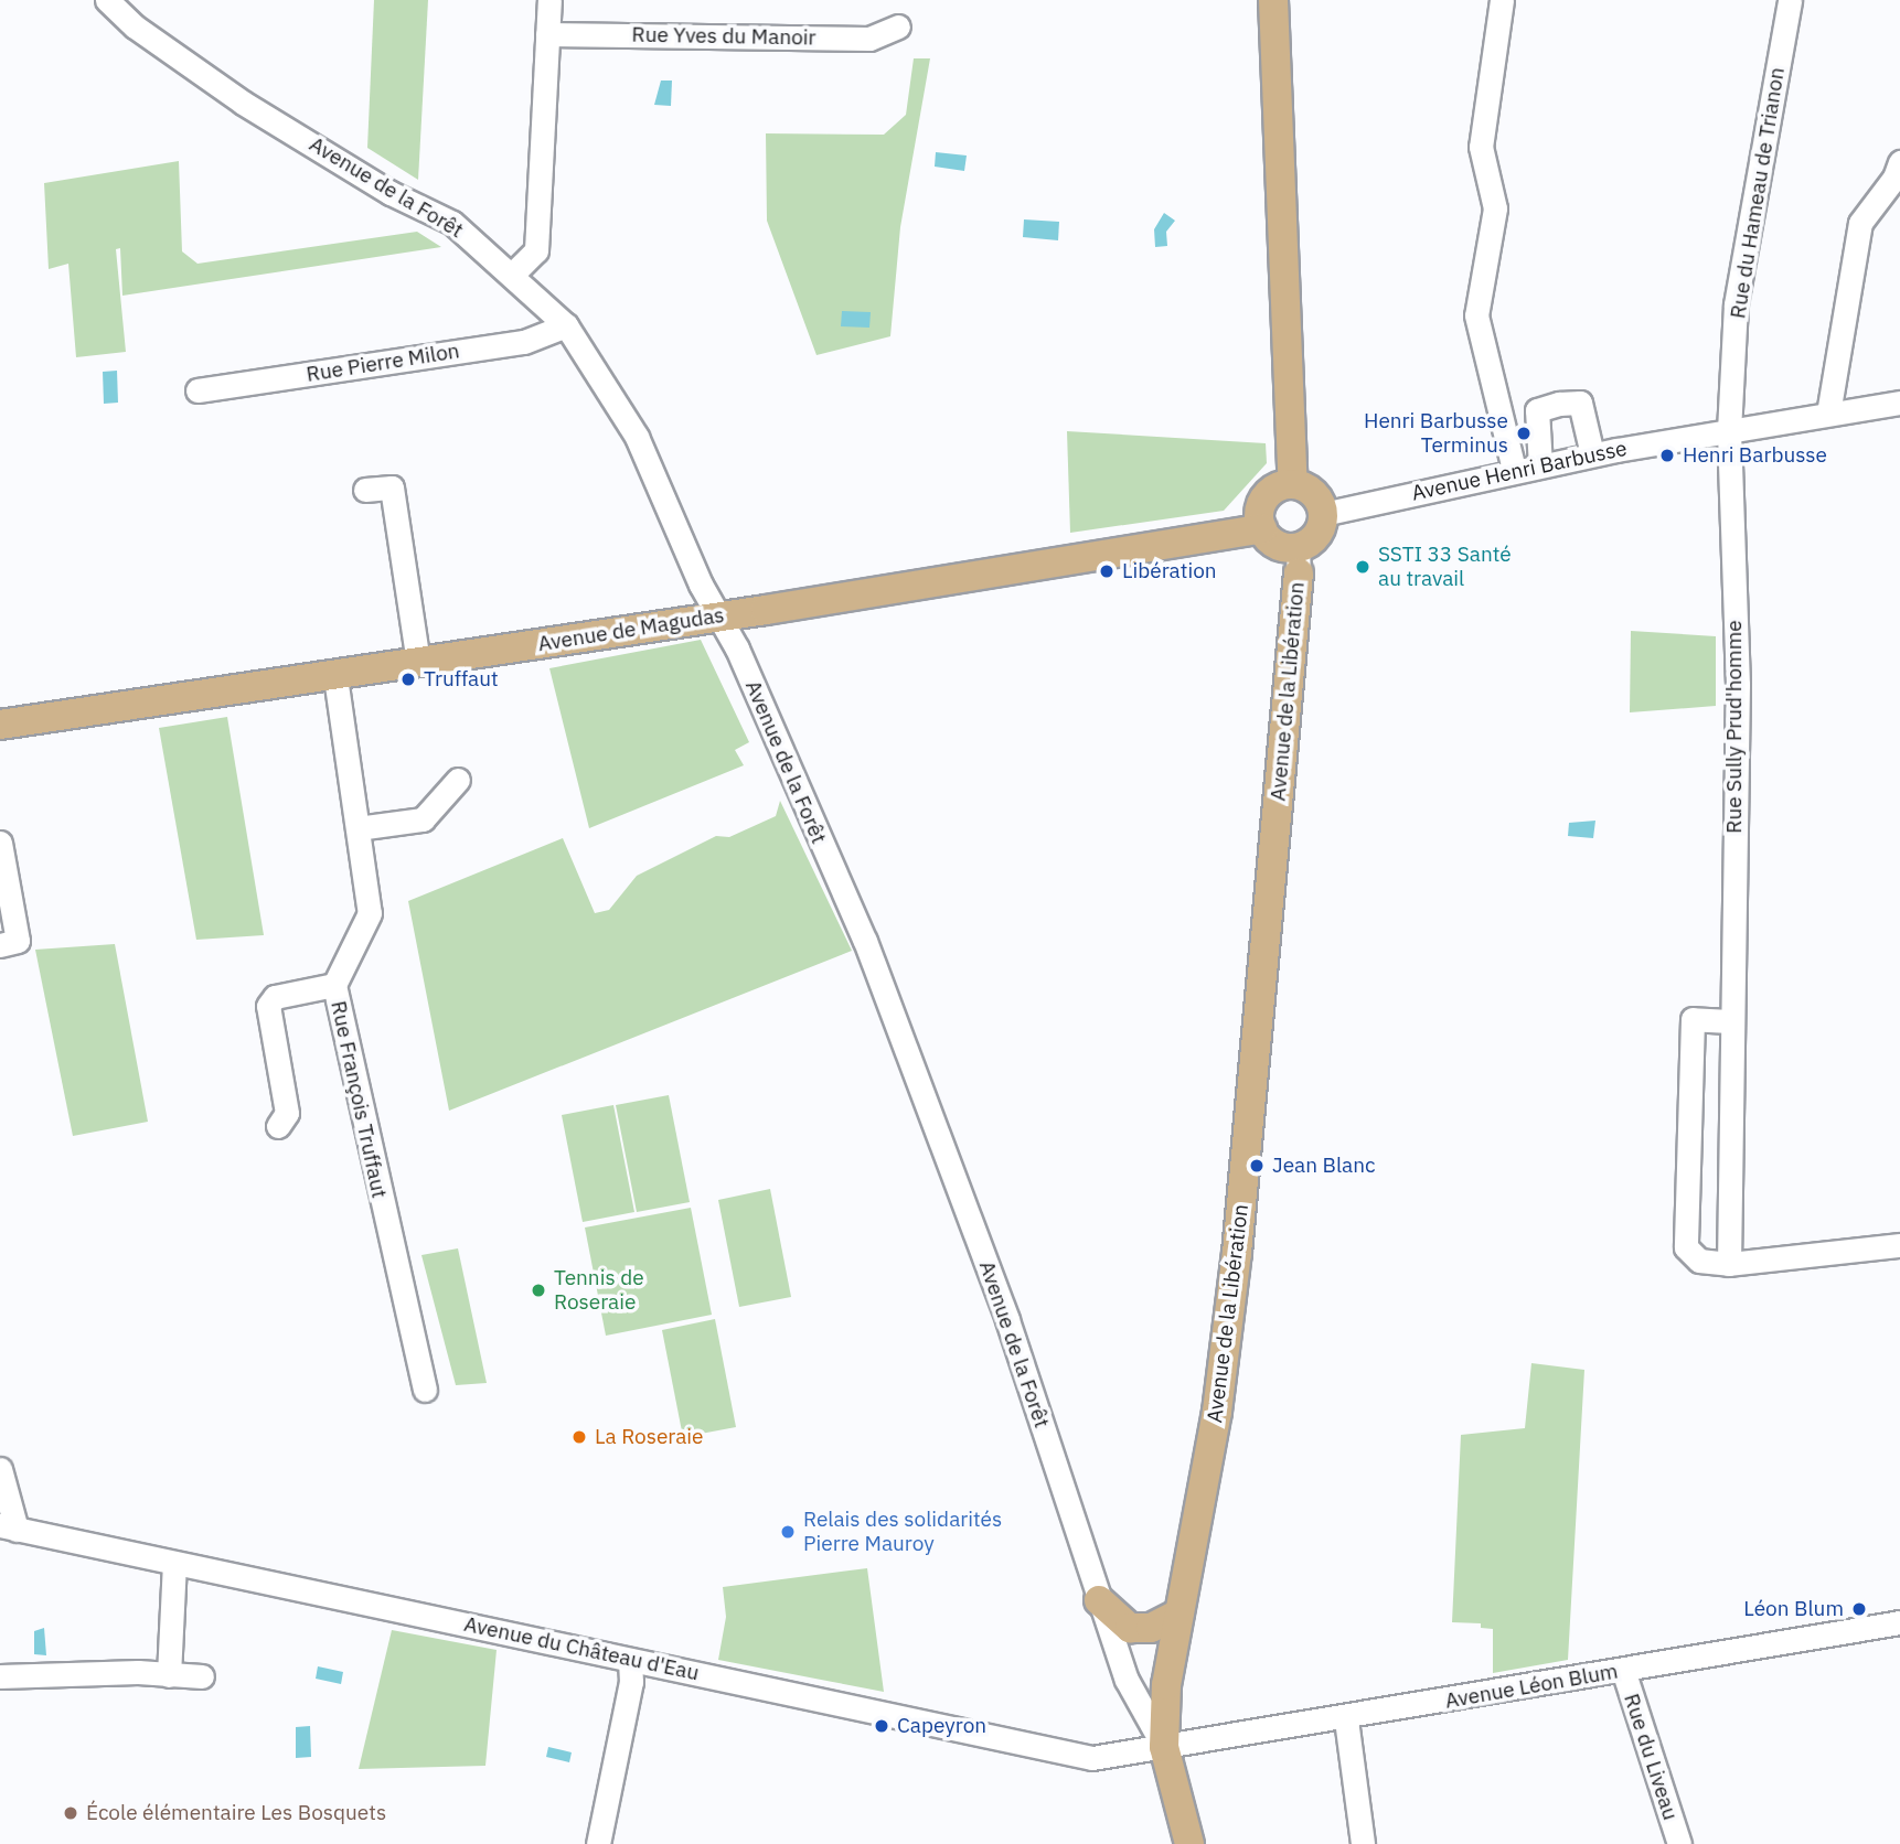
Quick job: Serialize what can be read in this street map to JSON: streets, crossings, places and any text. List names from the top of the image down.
{
  "streets": {
    "main road": ["Avenue de Magudas", "Avenue de la Libération"],
    "street": [
      "Rue Yves du Manoir",
      "Avenue de la Forêt",
      "Rue du Hameau de Trianon",
      "Rue Pierre Milon",
      "Avenue Henri Barbusse",
      "Rue Sully Prud'homme",
      "Rue François Truffaut",
      "Avenue du Château d'Eau",
      "Avenue Léon Blum",
      "Rue du Liveau"
    ]
  },
  "crossings": [
    ["Avenue de la Forêt", "Rue Pierre Milon"],
    ["Avenue de la Forêt", "Avenue de Magudas"],
    ["Avenue de la Forêt", "Avenue de la Libération"],
    ["Avenue de la Forêt", "Avenue du Château d'Eau"],
    ["Avenue de la Forêt", "Avenue Léon Blum"],
    ["Rue du Hameau de Trianon", "Avenue Henri Barbusse"],
    ["Rue du Hameau de Trianon", "Rue Sully Prud'homme"],
    ["Avenue Henri Barbusse", "Avenue de Magudas"],
    ["Avenue Henri Barbusse", "Avenue de la Libération"],
    ["Avenue Henri Barbusse", "Rue Sully Prud'homme"],
    ["Avenue de Magudas", "Avenue de la Libération"],
    ["Avenue de Magudas", "Rue François Truffaut"],
    ["Avenue de la Libération", "Avenue du Château d'Eau"],
    ["Avenue de la Libération", "Avenue Léon Blum"],
    ["Avenue du Château d'Eau", "Avenue Léon Blum"],
    ["Avenue Léon Blum", "Rue du Liveau"]
  ],
  "places": [
    "Henri Barbusse Terminus",
    "Henri Barbusse",
    "SSTI 33 Santé au travail",
    "Libération",
    "Truffaut",
    "Jean Blanc",
    "Tennis de Roseraie",
    "La Roseraie",
    "Relais des solidarités Pierre Mauroy",
    "Léon Blum",
    "Capeyron",
    "École élémentaire Les Bosquets"
  ]
}
